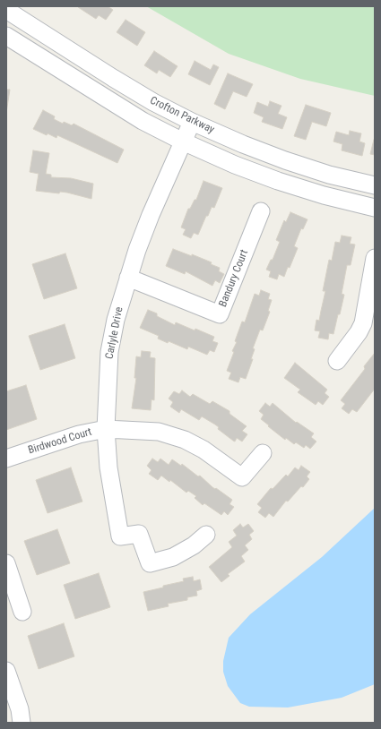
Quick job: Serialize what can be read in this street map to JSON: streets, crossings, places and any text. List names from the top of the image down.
{
  "streets": {
    "street": [
      "Crofton Parkway",
      "Bandury Court",
      "Carlyle Drive",
      "Birdwood Court"
    ]
  },
  "crossings": [
    ["Crofton Parkway", "Carlyle Drive"],
    ["Bandury Court", "Carlyle Drive"],
    ["Carlyle Drive", "Birdwood Court"]
  ]
}
